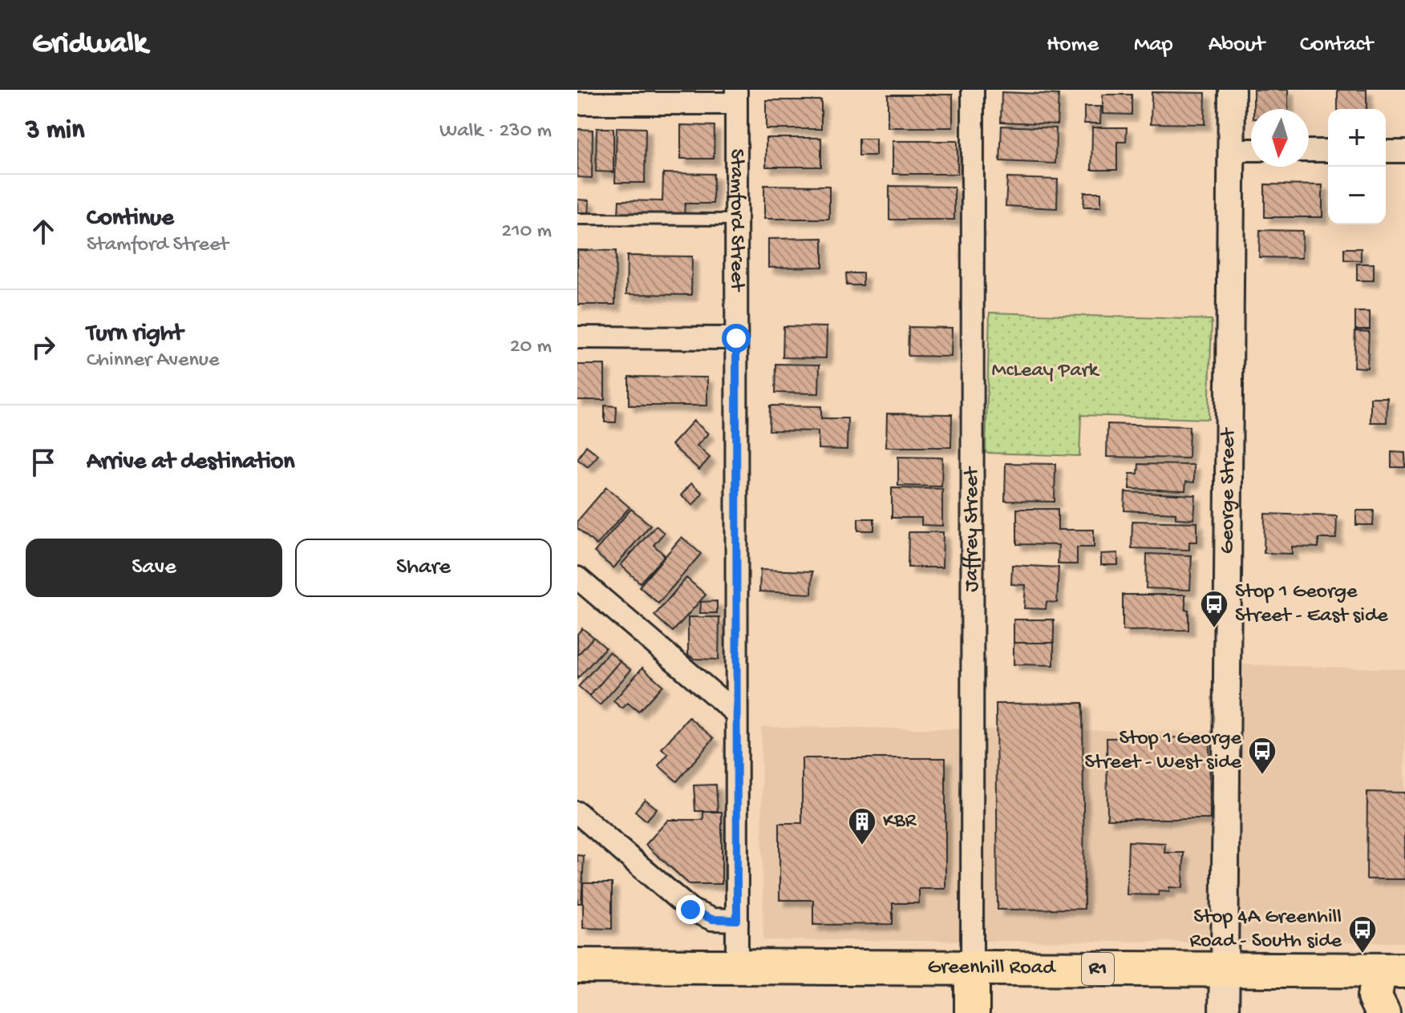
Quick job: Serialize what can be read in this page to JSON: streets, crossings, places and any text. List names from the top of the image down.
{
  "streets": {
    "highway": ["Greenhill Road", "R1"],
    "street": ["Stamford Street", "George Street", "Jaffrey Street"]
  },
  "crossings": [
    ["Stamford Street", "Greenhill Road"],
    ["George Street", "Greenhill Road"],
    ["Jaffrey Street", "Greenhill Road"]
  ],
  "parks": ["McLeay Park"],
  "places": {
    "bus stop": ["Stop 1 George Street - East side", "Stop 1 George Street - West side", "Stop 4A Greenhill Road - South side"],
    "building": ["KBR"]
  },
  "north": "bottom",
  "page": {
    "header": "Gridwalk",
    "nav": [
      "Home",
      "Map",
      "About",
      "Contact"
    ],
    "heading": ["3 min", "Walk · 230 m"],
    "map_buttons": ["+", "−"],
    "list": [
      ["Continue", "Stamford Street", "210 m"],
      ["Turn right", "Chinner Avenue", "20 m"],
      "Arrive at destination"
    ],
    "buttons": ["Save", "Share"]
  }
}
